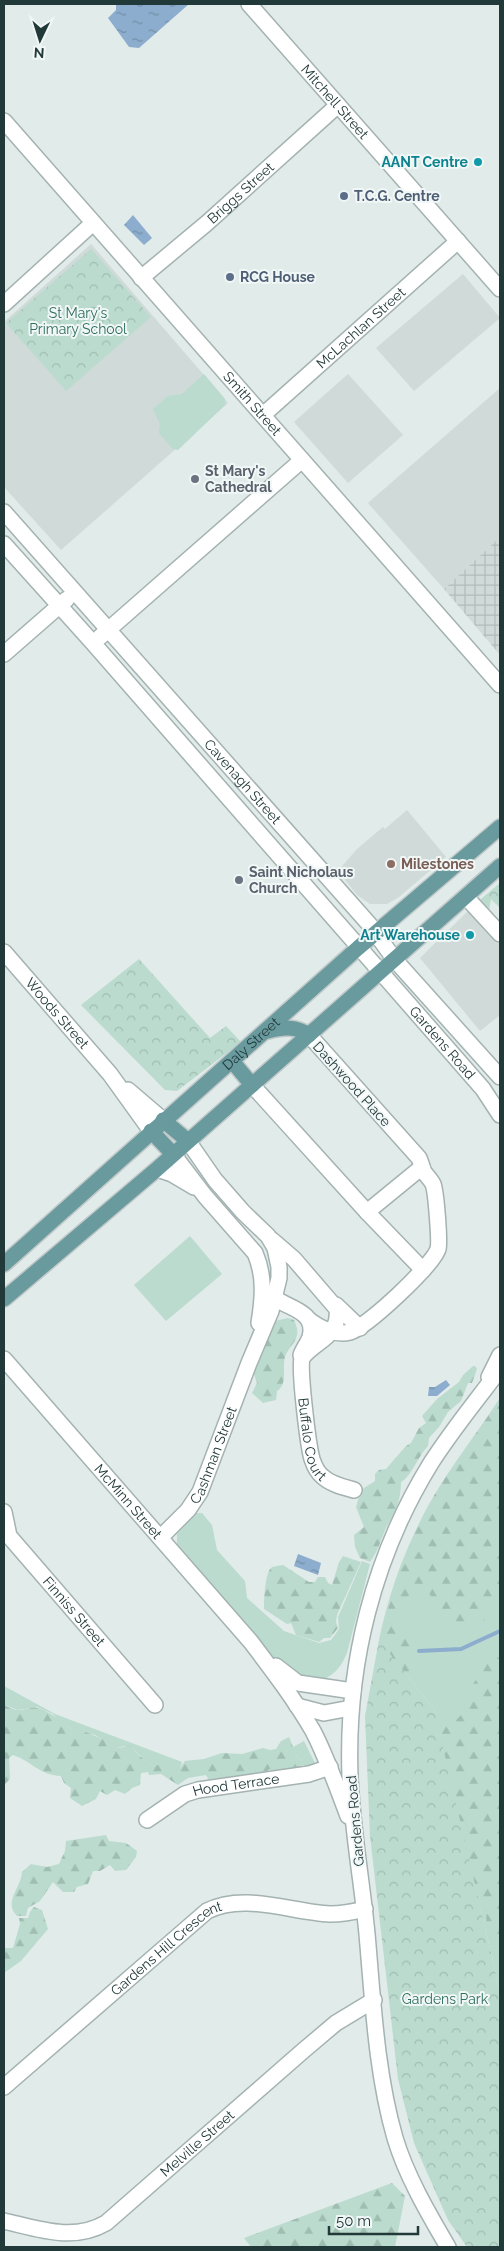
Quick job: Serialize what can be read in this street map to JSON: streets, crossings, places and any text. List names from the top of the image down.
{
  "streets": {
    "main road": ["Daly Street", "Dashwood Place"],
    "street": [
      "Mitchell Street",
      "Briggs Street",
      "McLachlan Street",
      "Smith Street",
      "Cavenagh Street",
      "Woods Street",
      "Gardens Road",
      "Buffalo Court",
      "Cashman Street",
      "McMinn Street",
      "Finniss Street",
      "Hood Terrace",
      "Gardens Hill Crescent",
      "Melville Street"
    ]
  },
  "crossings": [
    ["Mitchell Street", "Briggs Street"],
    ["Mitchell Street", "McLachlan Street"],
    ["Briggs Street", "Smith Street"],
    ["McLachlan Street", "Smith Street"],
    ["Cavenagh Street", "Gardens Road"],
    ["Cavenagh Street", "Daly Street"],
    ["Woods Street", "Daly Street"],
    ["Gardens Road", "Daly Street"],
    ["Gardens Road", "Gardens Hill Crescent"],
    ["Gardens Road", "Melville Street"],
    ["Daly Street", "Dashwood Place"],
    ["Cashman Street", "McMinn Street"]
  ],
  "parks": ["St Mary's Primary School", "Gardens Park"],
  "places": [
    "AANT Centre",
    "T.C.G. Centre",
    "RCG House",
    "St Mary's Cathedral",
    "Milestones",
    "Saint Nicholaus Church",
    "Art Warehouse"
  ],
  "scale_bar": "50 m",
  "north": "bottom"
}
